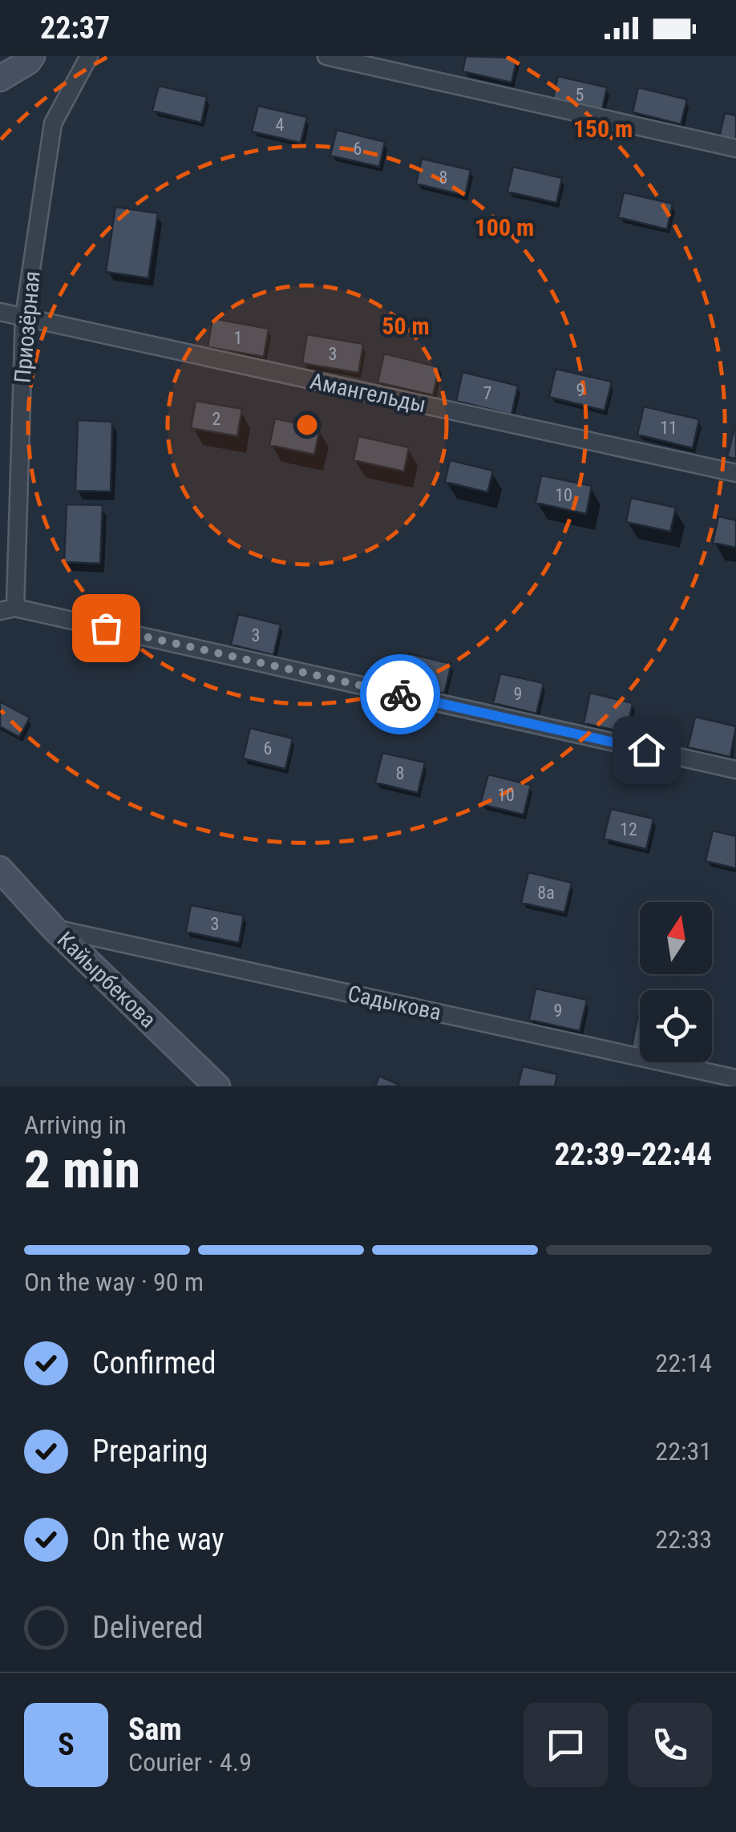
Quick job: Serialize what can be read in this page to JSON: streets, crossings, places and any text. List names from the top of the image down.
{
  "streets": {
    "main road": ["Кайырбекова"],
    "street": ["Приозёрная", "Амангельды", "Садыкова"]
  },
  "crossings": [
    ["Приозёрная", "Амангельды"],
    ["Кайырбекова", "Садыкова"]
  ],
  "house_numbers": [
    "5",
    "4",
    "6",
    "8",
    "1",
    "3",
    "9",
    "7",
    "2",
    "11",
    "10",
    "3",
    "9",
    "6",
    "8",
    "10",
    "12",
    "8а",
    "3",
    "9"
  ],
  "north": "top",
  "page": {
    "status": "22:37",
    "heading": ["2 min", "Arriving in", "22:39–22:44"],
    "panel": ["Sam", "Courier · 4.9"],
    "bar": "On the way · 90 m",
    "list": [
      ["Confirmed", "22:14"],
      ["Preparing", "22:31"],
      ["On the way", "22:33"],
      "Delivered"
    ],
    "round": "S"
  },
  "rings": ["150 m", "100 m", "50 m"]
}
